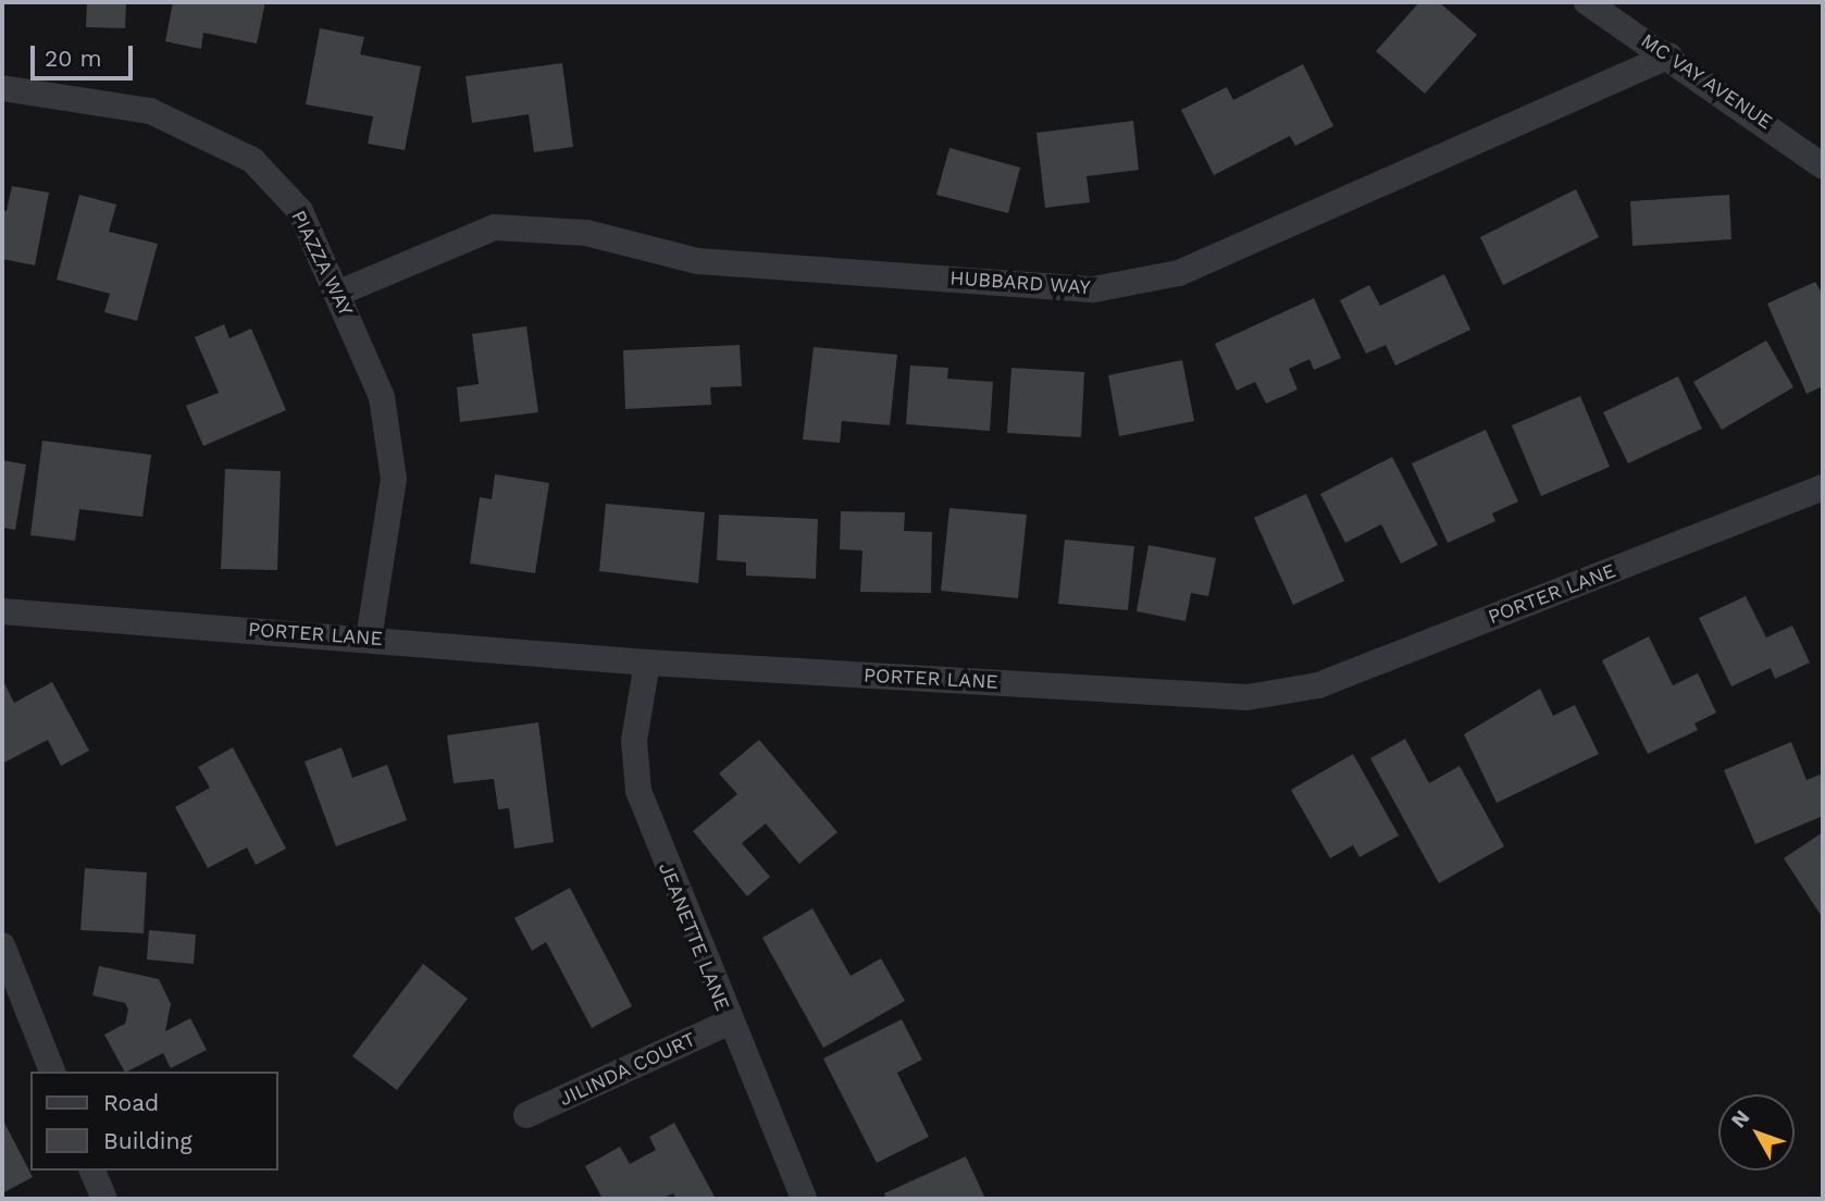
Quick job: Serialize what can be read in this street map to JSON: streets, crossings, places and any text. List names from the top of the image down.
{
  "streets": {
    "street": [
      "MC VAY AVENUE",
      "PIAZZA WAY",
      "HUBBARD WAY",
      "PORTER LANE",
      "JEANETTE LANE",
      "JILINDA COURT"
    ]
  },
  "crossings": [
    ["MC VAY AVENUE", "HUBBARD WAY"],
    ["PIAZZA WAY", "HUBBARD WAY"],
    ["PIAZZA WAY", "PORTER LANE"],
    ["PORTER LANE", "JEANETTE LANE"],
    ["JEANETTE LANE", "JILINDA COURT"]
  ],
  "legend": ["Road", "Building"],
  "scale_bar": "20 m",
  "north": "top left"
}
